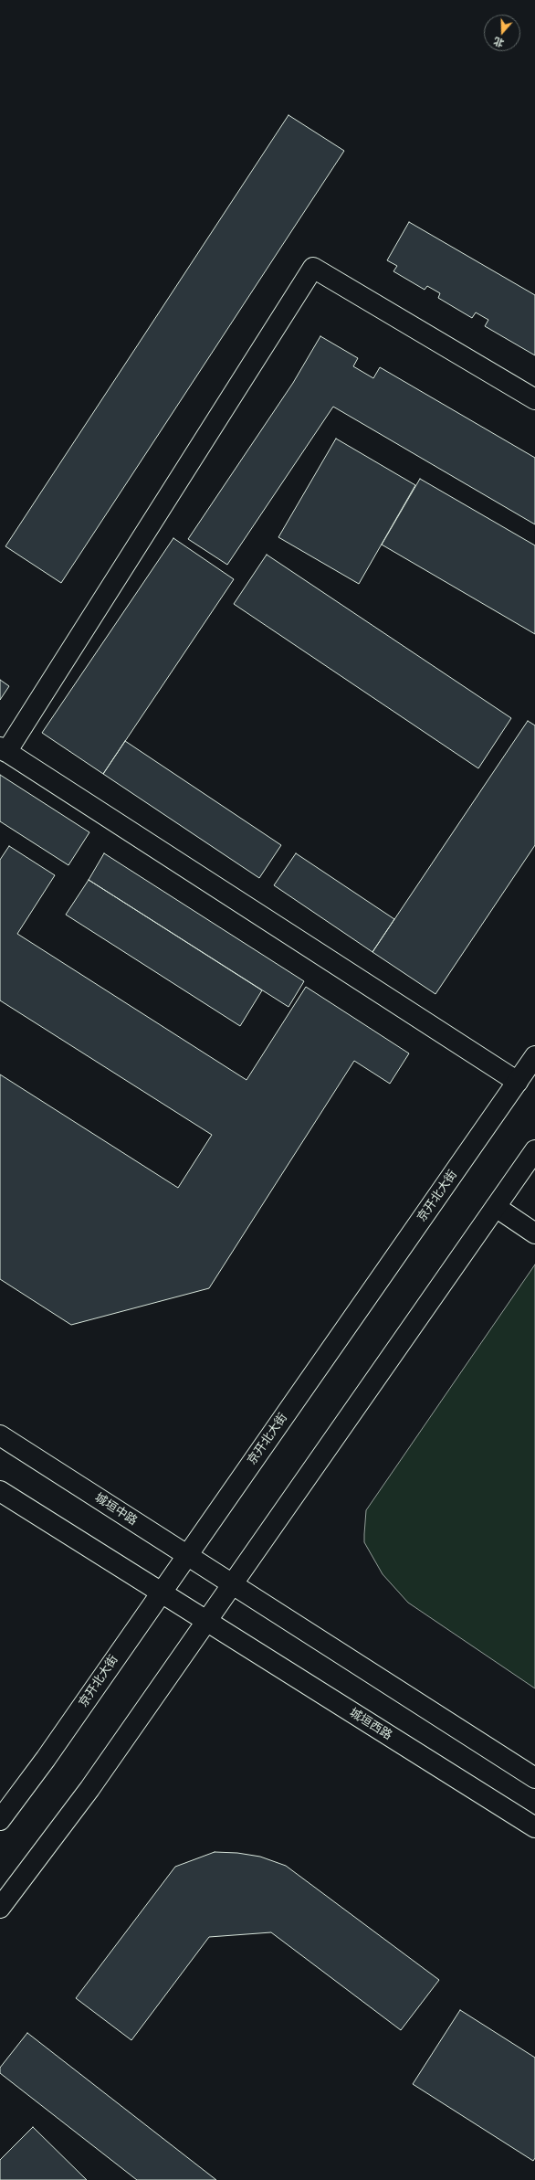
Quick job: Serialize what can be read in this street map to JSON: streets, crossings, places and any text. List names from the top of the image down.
{
  "streets": {
    "main road": ["京开北大街", "城垣中路", "城垣西路"]
  },
  "crossings": [
    ["京开北大街", "城垣中路"]
  ],
  "north": "bottom"
}
